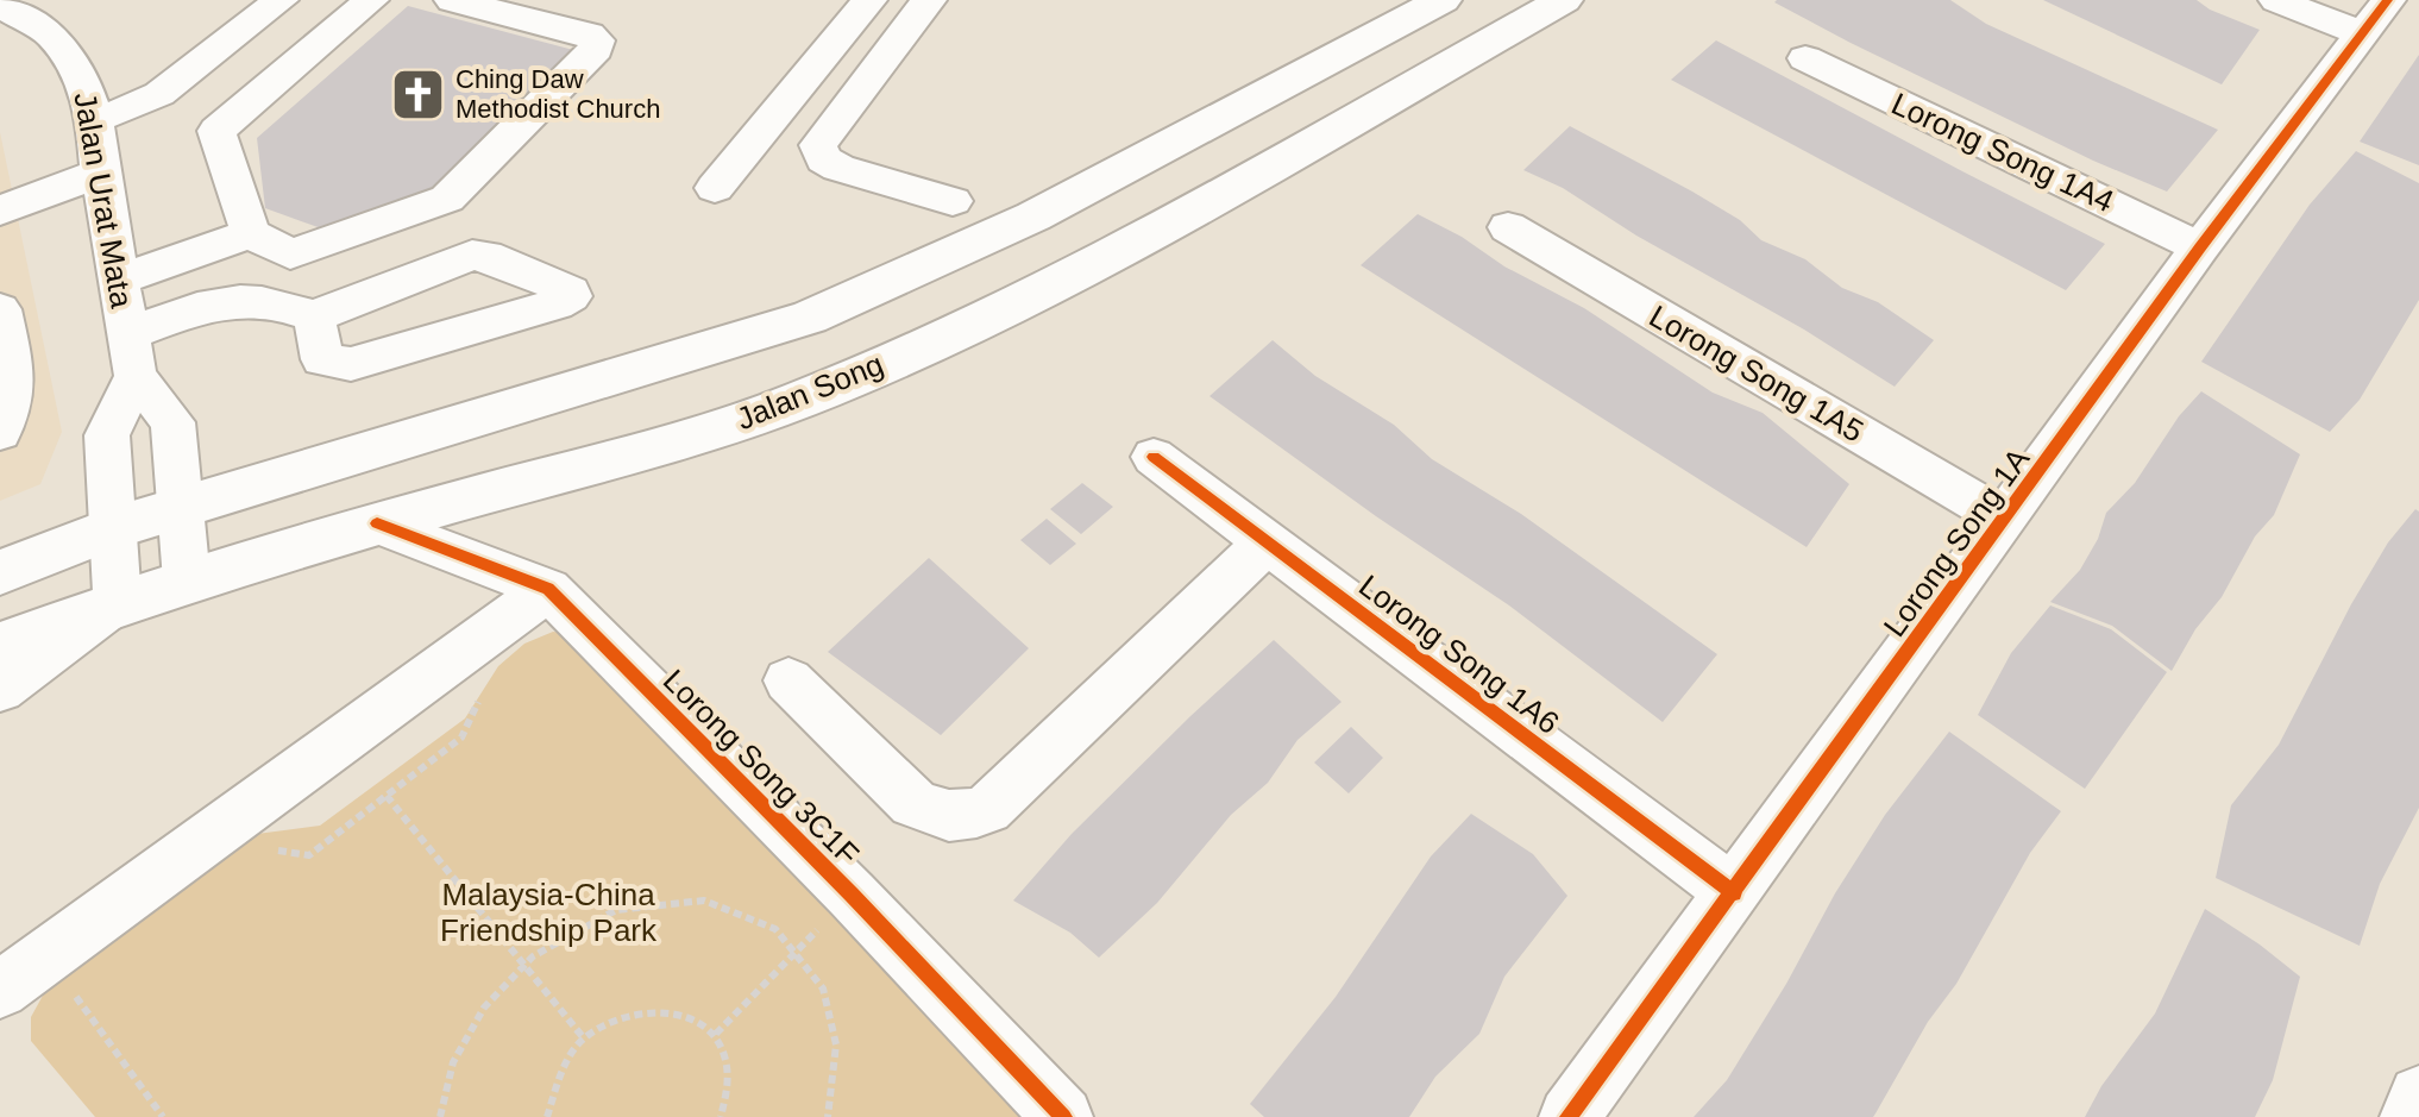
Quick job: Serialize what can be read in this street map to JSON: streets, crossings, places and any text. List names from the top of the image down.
{
  "streets": {
    "main road": ["Jalan Song"],
    "street": [
      "Lorong Song 1A4",
      "Jalan Urat Mata",
      "Lorong Song 1A5",
      "Lorong Song 1A",
      "Lorong Song 1A6",
      "Lorong Song 3C1F"
    ]
  },
  "crossings": [
    ["Lorong Song 1A4", "Lorong Song 1A"],
    ["Lorong Song 1A5", "Lorong Song 1A"],
    ["Jalan Song", "Lorong Song 3C1F"],
    ["Lorong Song 1A", "Lorong Song 1A6"]
  ],
  "parks": ["Malaysia-China Friendship Park"],
  "places": {
    "church": ["Ching Daw Methodist Church"]
  }
}
